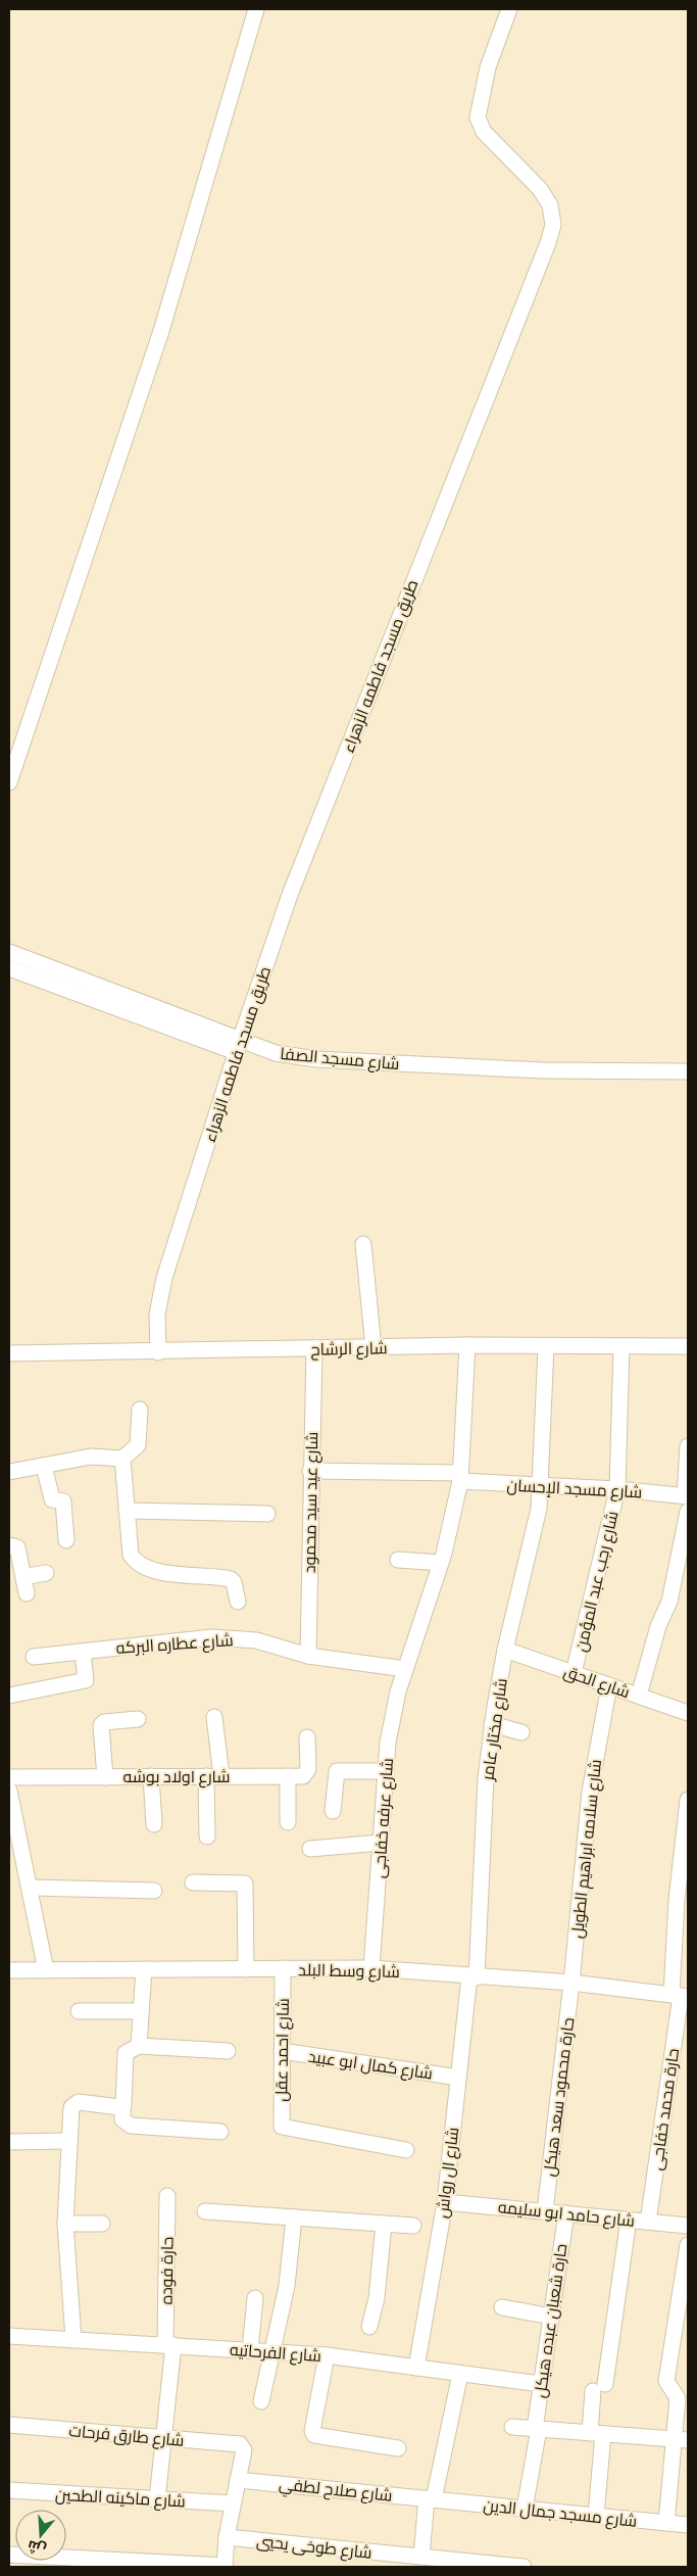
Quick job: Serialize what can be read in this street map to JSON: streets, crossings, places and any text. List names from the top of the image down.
{
  "streets": {
    "street": [
      "طريق مسجد فاطمه الزهراء",
      "شارع مسجد الصفا",
      "شارع الرشاح",
      "شارع مسجد الإحسان",
      "شارع عيد سيد محمود",
      "شارع رجب عبد المؤمن",
      "شارع عطاره البركه",
      "شارع الحق",
      "شارع مختار عامر",
      "شارع اولاد بوشه",
      "شارع عرفه خفاجى",
      "شارع سلامه ابراهيم الطويل",
      "شارع وسط البلد",
      "شارع احمد عقل",
      "شارع كمال ابو عبيد",
      "حارة محمود سعد هيكل",
      "حارة محمد خفاجى",
      "شارع ال رواش",
      "شارع حامد ابو سليمه",
      "حارة فوده",
      "حارة شعبان عبده هيكل",
      "شارع الفرحاتيه",
      "شارع طارق فرحات",
      "شارع صلاح لطفي",
      "شارع ماكينه الطحين",
      "شارع مسجد جمال الدين",
      "شارع طوخى يحيي"
    ]
  },
  "crossings": [
    ["طريق مسجد فاطمه الزهراء", "شارع مسجد الصفا"],
    ["طريق مسجد فاطمه الزهراء", "شارع الرشاح"],
    ["شارع الرشاح", "شارع عيد سيد محمود"],
    ["شارع الرشاح", "شارع رجب عبد المؤمن"],
    ["شارع الرشاح", "شارع مختار عامر"],
    ["شارع الرشاح", "شارع عرفه خفاجى"],
    ["شارع مسجد الإحسان", "شارع عيد سيد محمود"],
    ["شارع مسجد الإحسان", "شارع رجب عبد المؤمن"],
    ["شارع مسجد الإحسان", "شارع مختار عامر"],
    ["شارع مسجد الإحسان", "شارع عرفه خفاجى"],
    ["شارع عيد سيد محمود", "شارع عطاره البركه"],
    ["شارع رجب عبد المؤمن", "شارع الحق"],
    ["شارع عطاره البركه", "شارع عرفه خفاجى"],
    ["شارع الحق", "شارع مختار عامر"],
    ["شارع الحق", "شارع سلامه ابراهيم الطويل"],
    ["شارع مختار عامر", "شارع وسط البلد"],
    ["شارع مختار عامر", "شارع ال رواش"],
    ["شارع عرفه خفاجى", "شارع وسط البلد"],
    ["شارع سلامه ابراهيم الطويل", "شارع وسط البلد"],
    ["شارع سلامه ابراهيم الطويل", "حارة محمود سعد هيكل"],
    ["شارع وسط البلد", "شارع احمد عقل"],
    ["شارع وسط البلد", "حارة محمود سعد هيكل"],
    ["شارع وسط البلد", "حارة محمد خفاجى"],
    ["شارع وسط البلد", "شارع ال رواش"],
    ["شارع احمد عقل", "شارع كمال ابو عبيد"],
    ["شارع كمال ابو عبيد", "شارع ال رواش"],
    ["حارة محمود سعد هيكل", "شارع حامد ابو سليمه"],
    ["حارة محمد خفاجى", "شارع حامد ابو سليمه"],
    ["شارع ال رواش", "شارع حامد ابو سليمه"],
    ["شارع ال رواش", "شارع الفرحاتيه"],
    ["شارع حامد ابو سليمه", "حارة شعبان عبده هيكل"],
    ["حارة فوده", "شارع الفرحاتيه"],
    ["حارة فوده", "شارع طارق فرحات"],
    ["حارة فوده", "شارع ماكينه الطحين"],
    ["حارة شعبان عبده هيكل", "شارع الفرحاتيه"],
    ["حارة شعبان عبده هيكل", "شارع مسجد جمال الدين"],
    ["شارع طارق فرحات", "شارع صلاح لطفي"],
    ["شارع صلاح لطفي", "شارع مسجد جمال الدين"]
  ],
  "north": "bottom"
}
